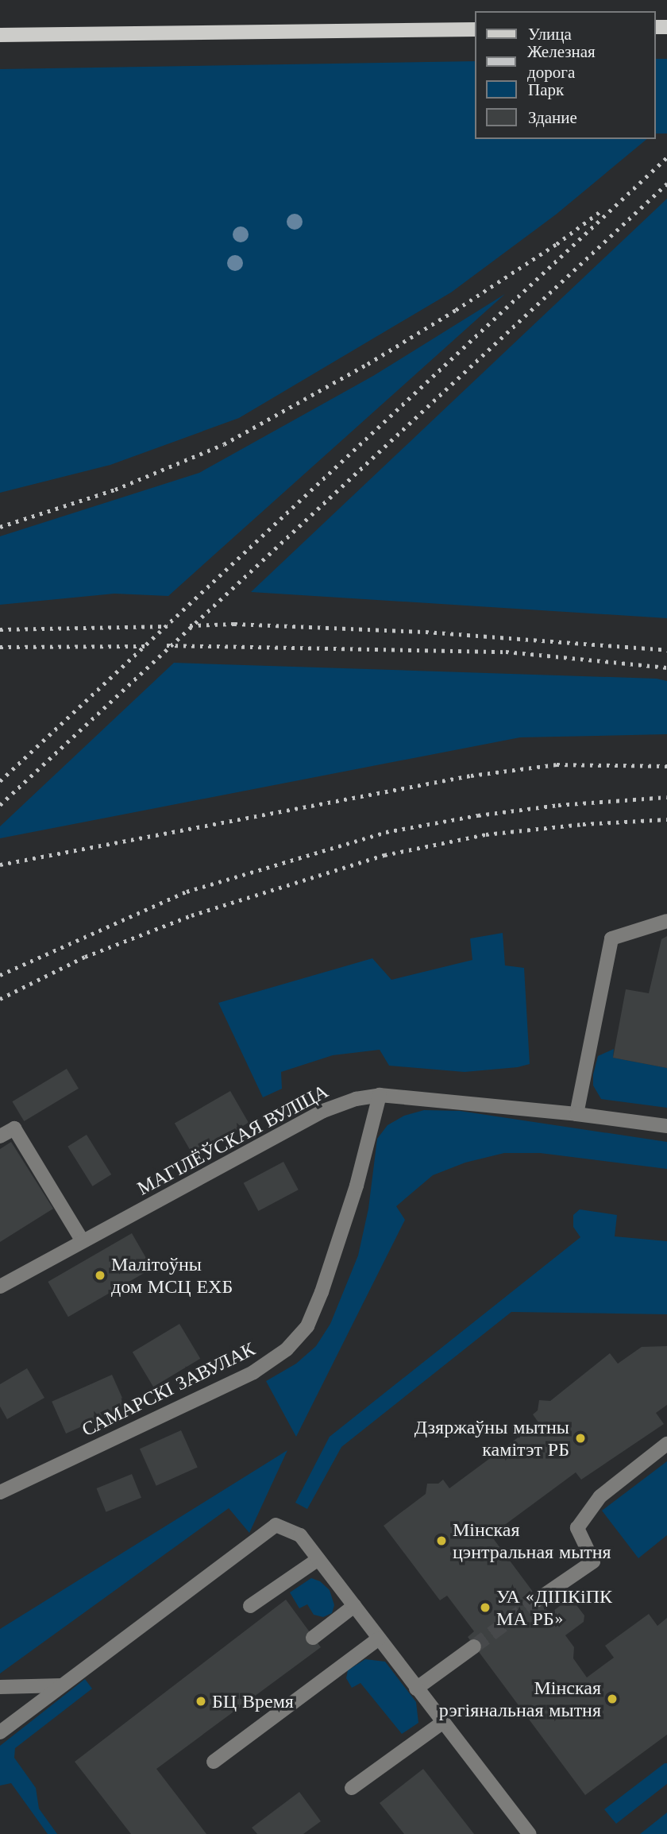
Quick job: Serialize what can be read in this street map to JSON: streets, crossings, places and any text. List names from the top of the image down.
{
  "streets": {
    "street": ["МАГІЛЁЎСКАЯ ВУЛІЦА", "САМАРСКІ ЗАВУЛАК"]
  },
  "crossings": [
    ["МАГІЛЁЎСКАЯ ВУЛІЦА", "САМАРСКІ ЗАВУЛАК"]
  ],
  "places": [
    "Малітоўны дом МСЦ ЕХБ",
    "Дзяржаўны мытны камітэт РБ",
    "Мінская цэнтральная мытня",
    "УА «ДІПКіПК МА РБ»",
    "Мінская рэгіянальная мытня",
    "БЦ Время"
  ],
  "legend": [
    "Улица",
    "Железная дорога",
    "Парк",
    "Здание"
  ]
}
